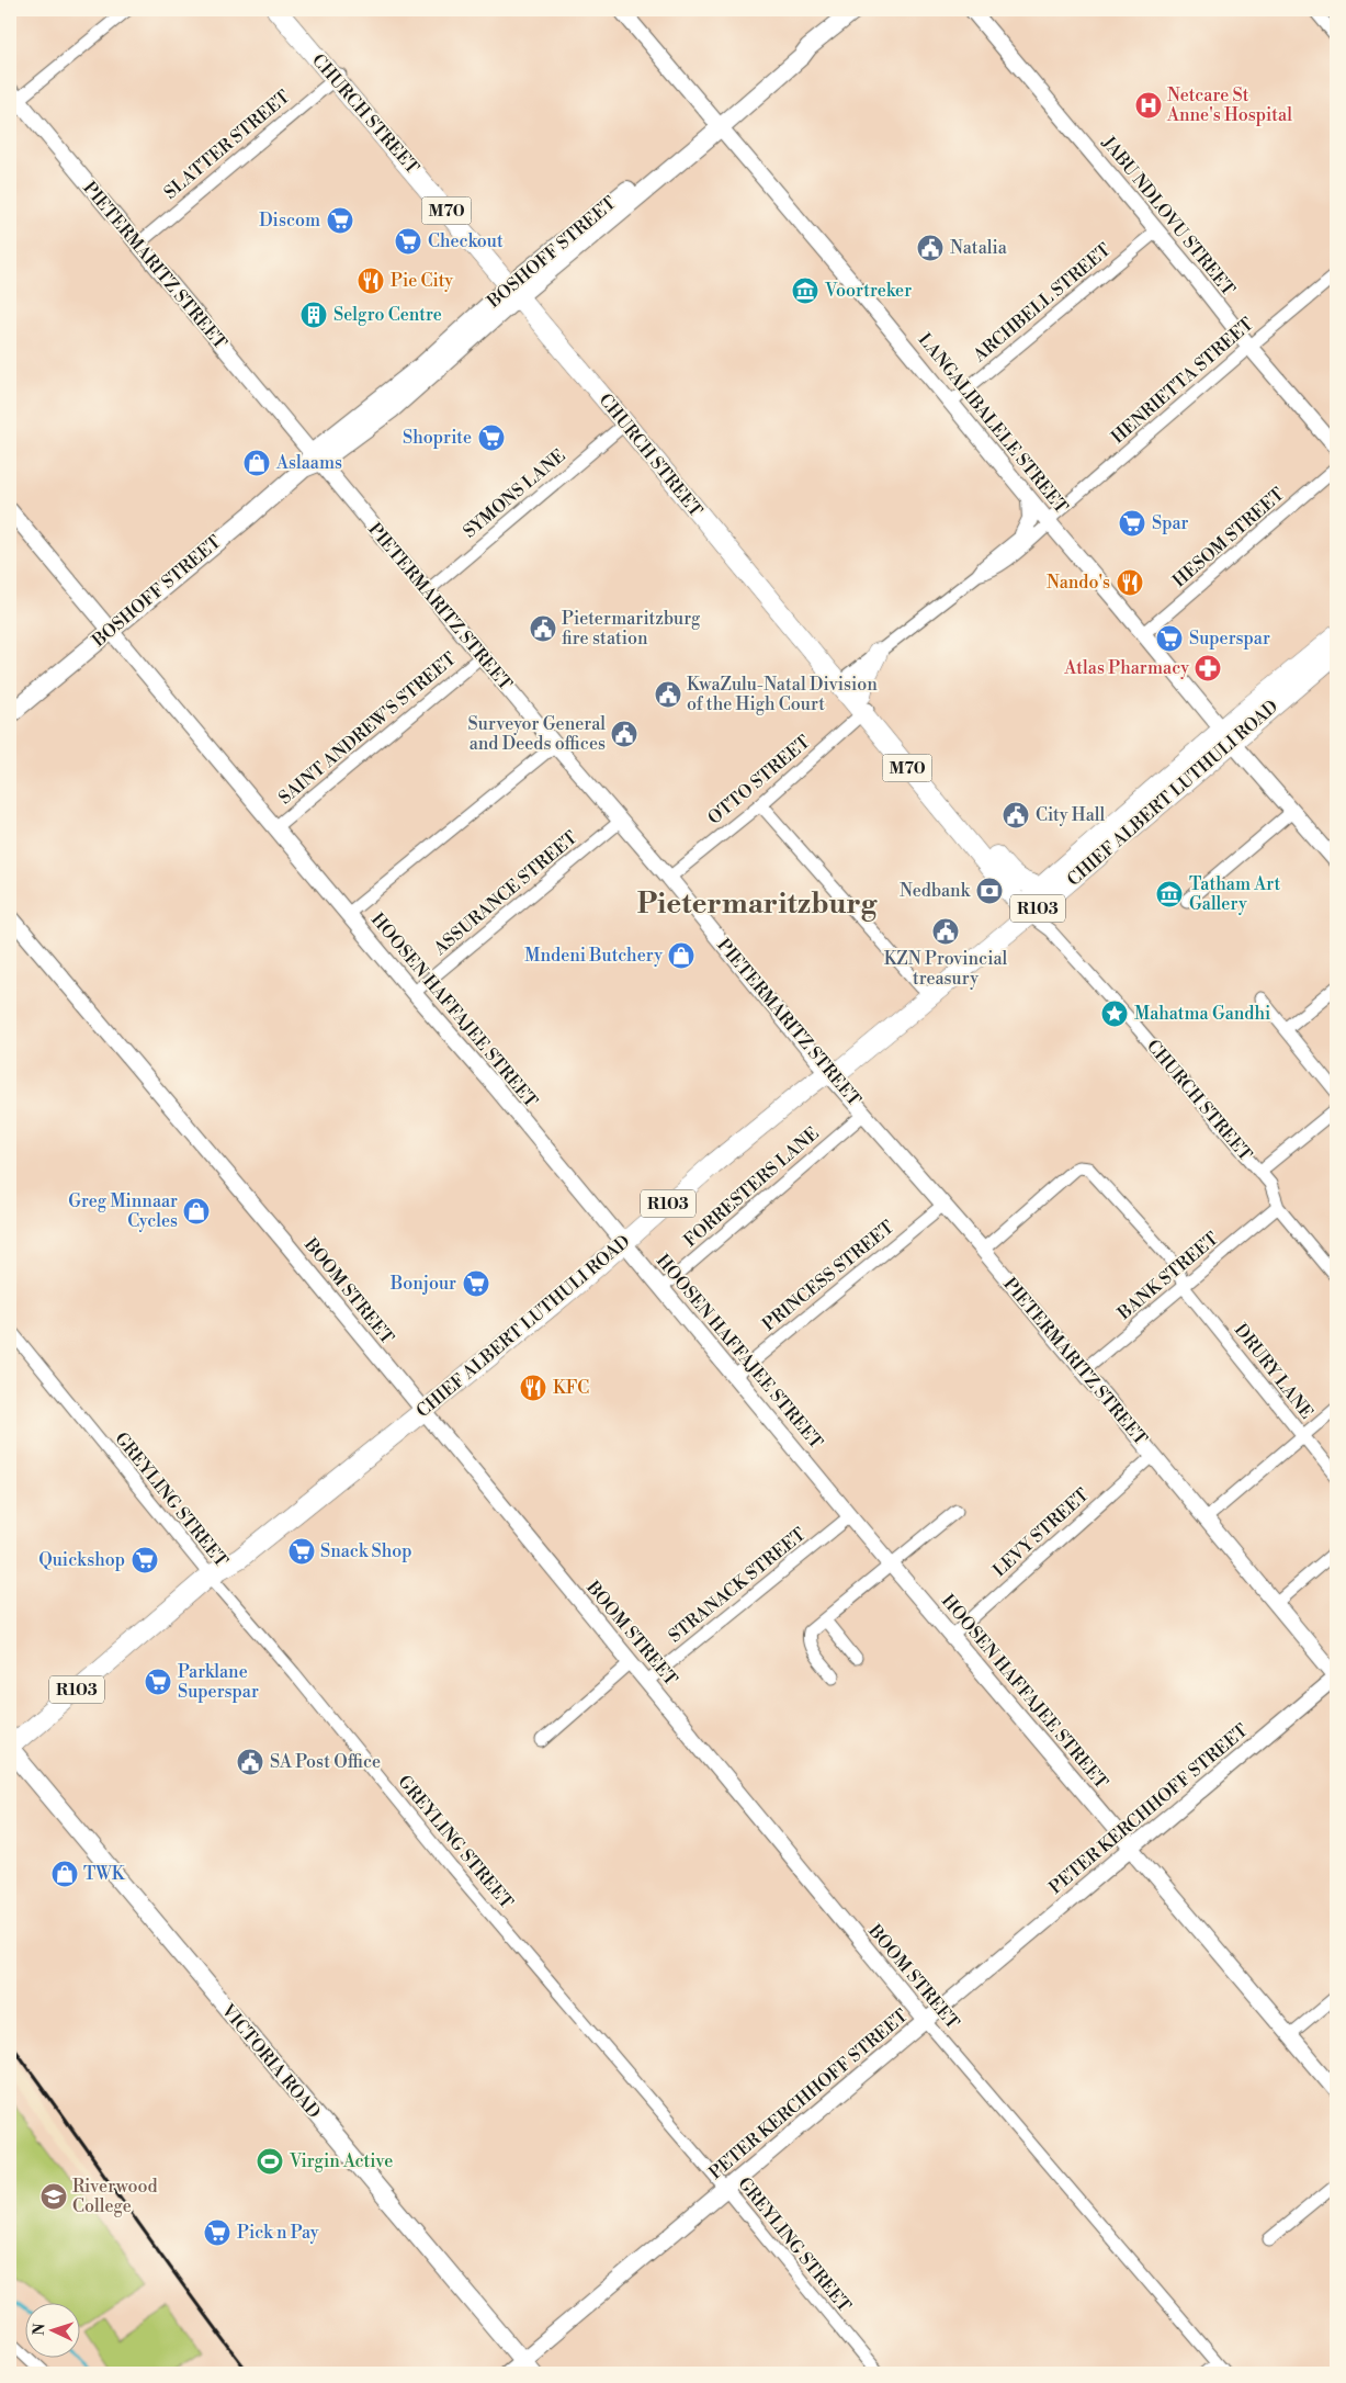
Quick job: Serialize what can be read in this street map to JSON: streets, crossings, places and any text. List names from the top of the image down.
{
  "streets": {
    "main road": [
      "CHURCH STREET",
      "M70",
      "BOSHOFF STREET",
      "CHIEF ALBERT LUTHULI ROAD",
      "R103",
      "VICTORIA ROAD"
    ],
    "street": [
      "SLATTER STREET",
      "JABU NDLOVU STREET",
      "PIETERMARITZ STREET",
      "ARCHBELL STREET",
      "HENRIETTA STREET",
      "LANGALIBALELE STREET",
      "SYMONS LANE",
      "HESOM STREET",
      "SAINT ANDREW'S STREET",
      "OTTO STREET",
      "ASSURANCE STREET",
      "HOOSEN HAFFAJEE STREET",
      "FORRESTERS LANE",
      "PRINCESS STREET",
      "BANK STREET",
      "BOOM STREET",
      "DRURY LANE",
      "GREYLING STREET",
      "LEVY STREET",
      "STRANACK STREET",
      "PETER KERCHHOFF STREET"
    ]
  },
  "crossings": [
    ["CHURCH STREET", "SLATTER STREET"],
    ["CHURCH STREET", "BOSHOFF STREET"],
    ["CHURCH STREET", "HENRIETTA STREET"],
    ["CHURCH STREET", "SYMONS LANE"],
    ["CHURCH STREET", "OTTO STREET"],
    ["CHURCH STREET", "CHIEF ALBERT LUTHULI ROAD"],
    ["CHURCH STREET", "BANK STREET"],
    ["SLATTER STREET", "PIETERMARITZ STREET"],
    ["JABU NDLOVU STREET", "ARCHBELL STREET"],
    ["JABU NDLOVU STREET", "HENRIETTA STREET"],
    ["BOSHOFF STREET", "PIETERMARITZ STREET"],
    ["BOSHOFF STREET", "LANGALIBALELE STREET"],
    ["BOSHOFF STREET", "HOOSEN HAFFAJEE STREET"],
    ["PIETERMARITZ STREET", "SYMONS LANE"],
    ["PIETERMARITZ STREET", "SAINT ANDREW'S STREET"],
    ["PIETERMARITZ STREET", "OTTO STREET"],
    ["PIETERMARITZ STREET", "CHIEF ALBERT LUTHULI ROAD"],
    ["PIETERMARITZ STREET", "ASSURANCE STREET"],
    ["PIETERMARITZ STREET", "FORRESTERS LANE"],
    ["PIETERMARITZ STREET", "PRINCESS STREET"],
    ["PIETERMARITZ STREET", "BANK STREET"],
    ["PIETERMARITZ STREET", "DRURY LANE"],
    ["PIETERMARITZ STREET", "LEVY STREET"],
    ["PIETERMARITZ STREET", "PETER KERCHHOFF STREET"],
    ["ARCHBELL STREET", "LANGALIBALELE STREET"],
    ["HENRIETTA STREET", "LANGALIBALELE STREET"],
    ["LANGALIBALELE STREET", "HESOM STREET"],
    ["LANGALIBALELE STREET", "CHIEF ALBERT LUTHULI ROAD"],
    ["SAINT ANDREW'S STREET", "HOOSEN HAFFAJEE STREET"],
    ["CHIEF ALBERT LUTHULI ROAD", "HOOSEN HAFFAJEE STREET"],
    ["CHIEF ALBERT LUTHULI ROAD", "BOOM STREET"],
    ["CHIEF ALBERT LUTHULI ROAD", "GREYLING STREET"],
    ["CHIEF ALBERT LUTHULI ROAD", "VICTORIA ROAD"],
    ["ASSURANCE STREET", "HOOSEN HAFFAJEE STREET"],
    ["HOOSEN HAFFAJEE STREET", "FORRESTERS LANE"],
    ["HOOSEN HAFFAJEE STREET", "PRINCESS STREET"],
    ["HOOSEN HAFFAJEE STREET", "LEVY STREET"],
    ["HOOSEN HAFFAJEE STREET", "STRANACK STREET"],
    ["HOOSEN HAFFAJEE STREET", "PETER KERCHHOFF STREET"],
    ["BANK STREET", "DRURY LANE"],
    ["BOOM STREET", "STRANACK STREET"],
    ["BOOM STREET", "PETER KERCHHOFF STREET"],
    ["GREYLING STREET", "PETER KERCHHOFF STREET"],
    ["PETER KERCHHOFF STREET", "VICTORIA ROAD"]
  ],
  "districts": ["Pietermaritzburg"],
  "places": {
    "hospital": ["Netcare St Anne's Hospital"],
    "supermarket": [
      "Discom",
      "Checkout",
      "Shoprite",
      "Spar",
      "Superspar",
      "Bonjour",
      "Snack Shop",
      "Quickshop",
      "Parklane Superspar",
      "Pick n Pay"
    ],
    "public building": [
      "Natalia",
      "Pietermaritzburg fire station",
      "KwaZulu-Natal Division of the High Court",
      "Surveyor General and Deeds offices",
      "City Hall",
      "KZN Provincial treasury",
      "SA Post Office"
    ],
    "restaurant": ["Pie City", "Nando's", "KFC"],
    "museum": ["Voortreker", "Tatham Art Gallery"],
    "building": ["Selgro Centre"],
    "shop": [
      "Aslaams",
      "Mndeni Butchery",
      "Greg Minnaar Cycles",
      "TWK"
    ],
    "pharmacy": ["Atlas Pharmacy"],
    "bank": ["Nedbank"],
    "place": ["Mahatma Gandhi"],
    "sports": ["Virgin Active"],
    "school or university": ["Riverwood College"]
  },
  "north": "left"
}
